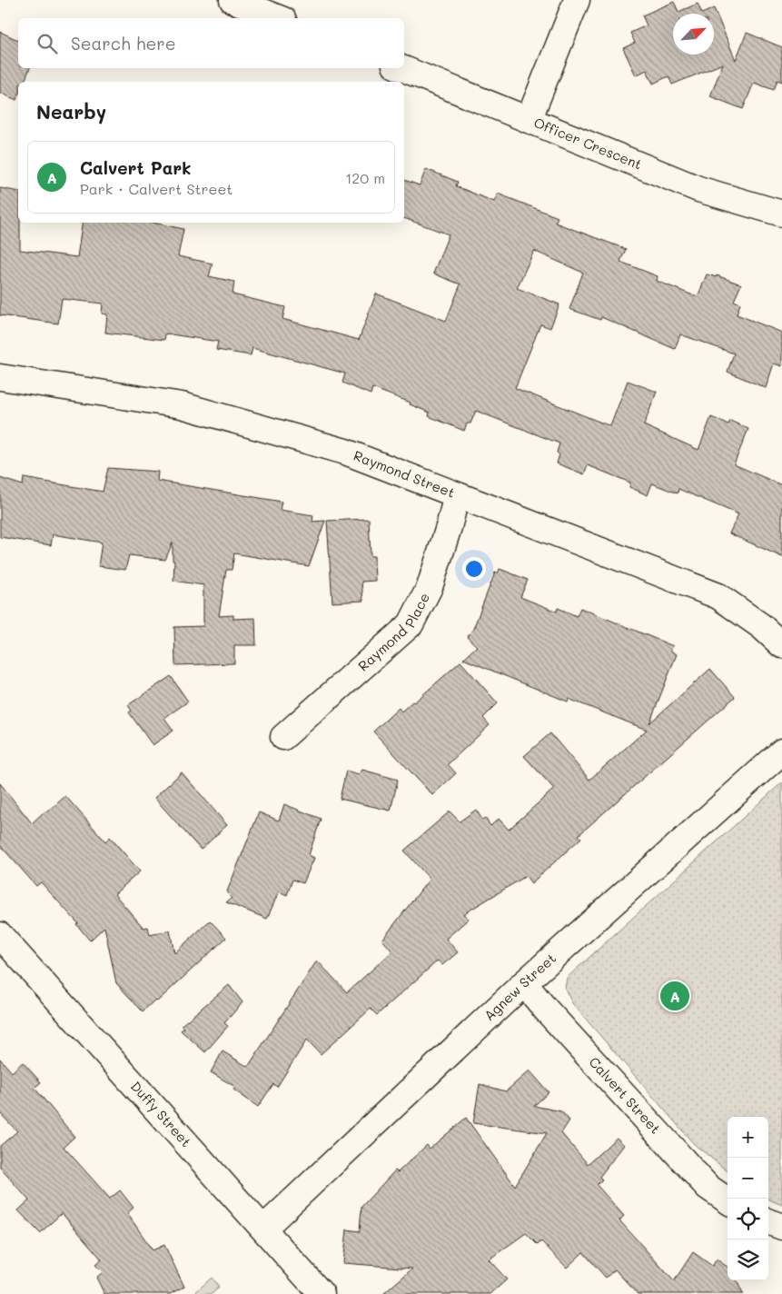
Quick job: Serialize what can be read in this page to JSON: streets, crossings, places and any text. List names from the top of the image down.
{
  "streets": {
    "street": [
      "Officer Crescent",
      "Raymond Street",
      "Raymond Place",
      "Agnew Street",
      "Calvert Street",
      "Duffy Street"
    ]
  },
  "crossings": [
    ["Raymond Street", "Raymond Place"],
    ["Agnew Street", "Calvert Street"],
    ["Agnew Street", "Duffy Street"]
  ],
  "north": "top right",
  "page": {
    "search": "Search here",
    "heading": "Nearby",
    "list": [
      {
        "mark": "A",
        "name": "Calvert Park",
        "note": "Park · Calvert Street",
        "value": "120 m"
      }
    ],
    "pins": "A",
    "map_buttons": ["+", "−"]
  }
}
